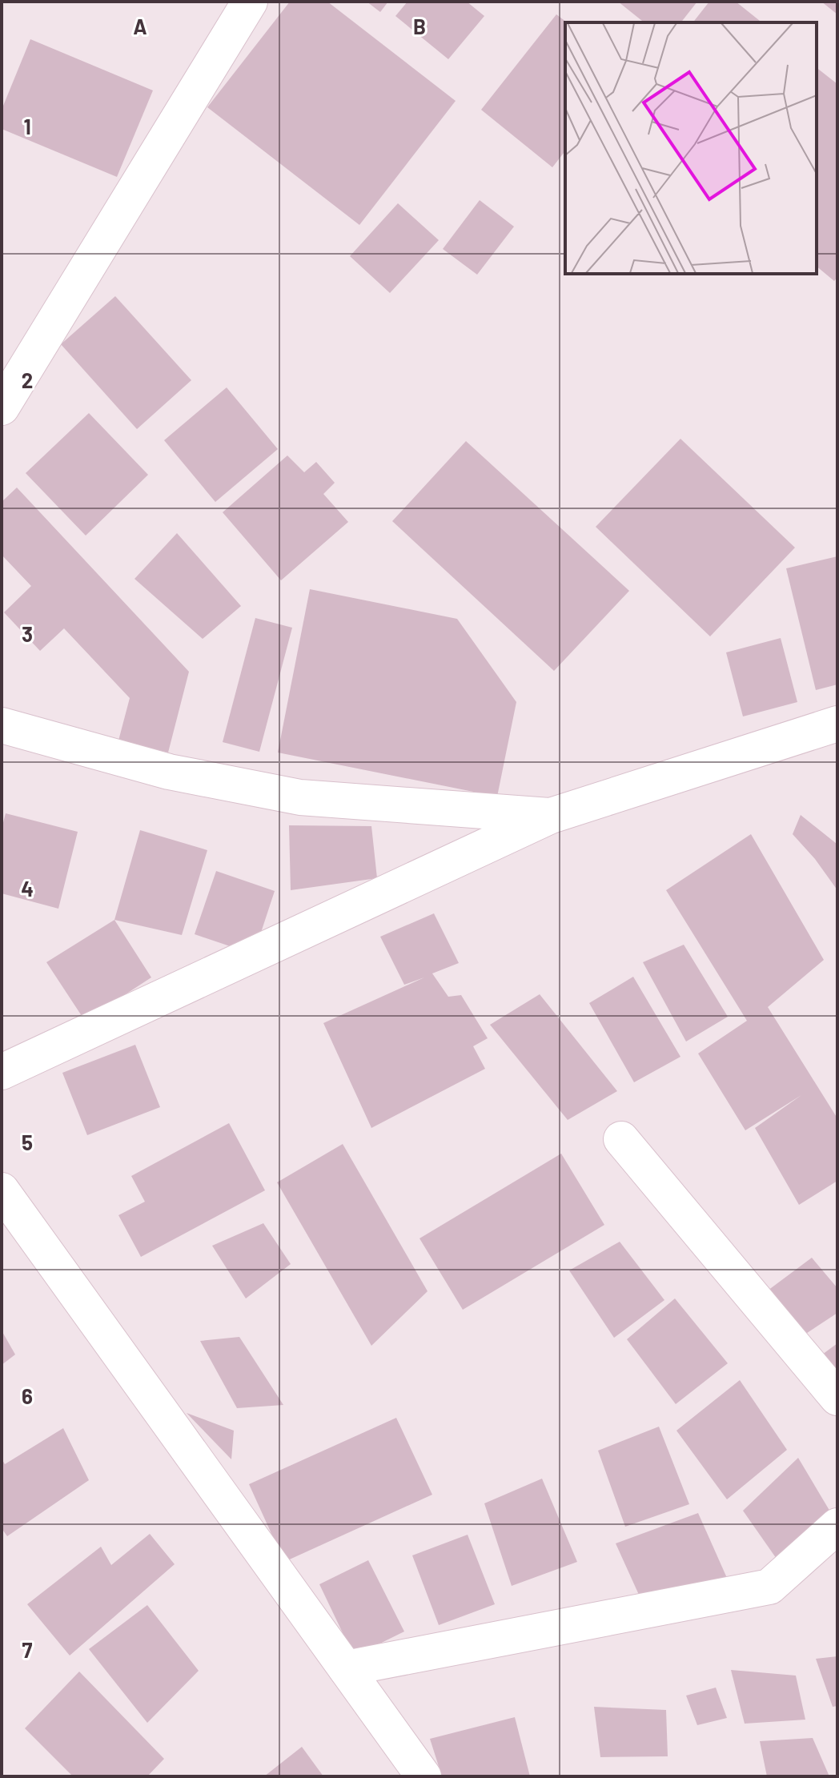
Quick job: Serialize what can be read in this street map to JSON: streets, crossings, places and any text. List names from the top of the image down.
{
  "grid": {
    "columns": ["A", "B"],
    "rows": [
      "1",
      "2",
      "3",
      "4",
      "5",
      "6",
      "7"
    ]
  }
}
